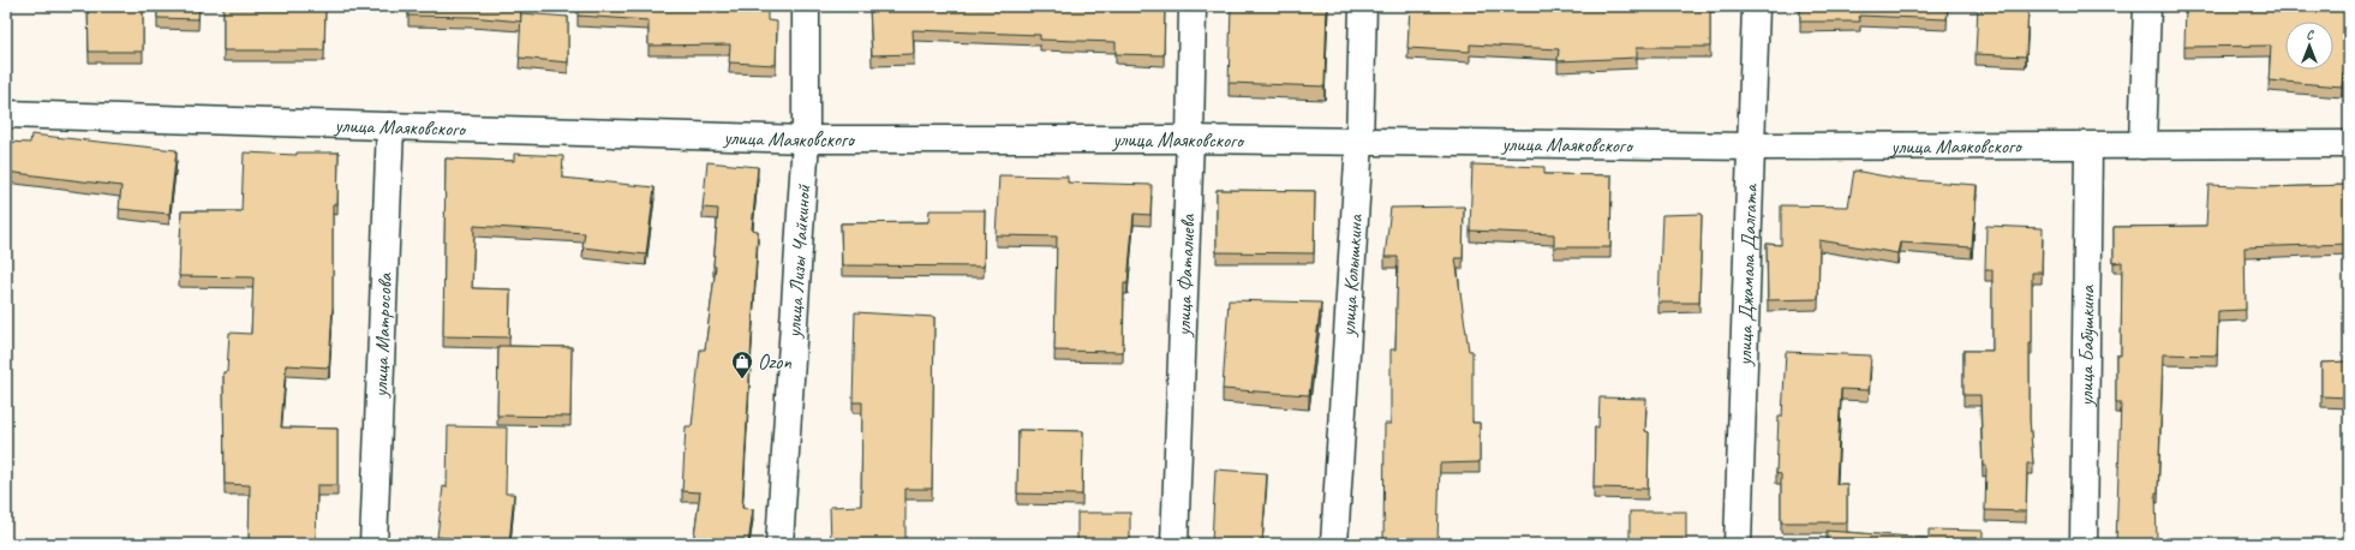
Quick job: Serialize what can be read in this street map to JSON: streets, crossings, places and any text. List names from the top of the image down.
{
  "streets": {
    "street": [
      "улица Маяковского",
      "улица Лизы Чайкиной",
      "улица Фаталиева",
      "улица Колышкина",
      "улица Джамала Далгата",
      "улица Матросова",
      "улица Бабушкина"
    ]
  },
  "crossings": [
    ["улица Маяковского", "улица Лизы Чайкиной"],
    ["улица Маяковского", "улица Фаталиева"],
    ["улица Маяковского", "улица Колышкина"],
    ["улица Маяковского", "улица Джамала Далгата"],
    ["улица Маяковского", "улица Матросова"],
    ["улица Маяковского", "улица Бабушкина"]
  ],
  "places": {
    "shop": ["Ozon"]
  },
  "north": "top"
}
